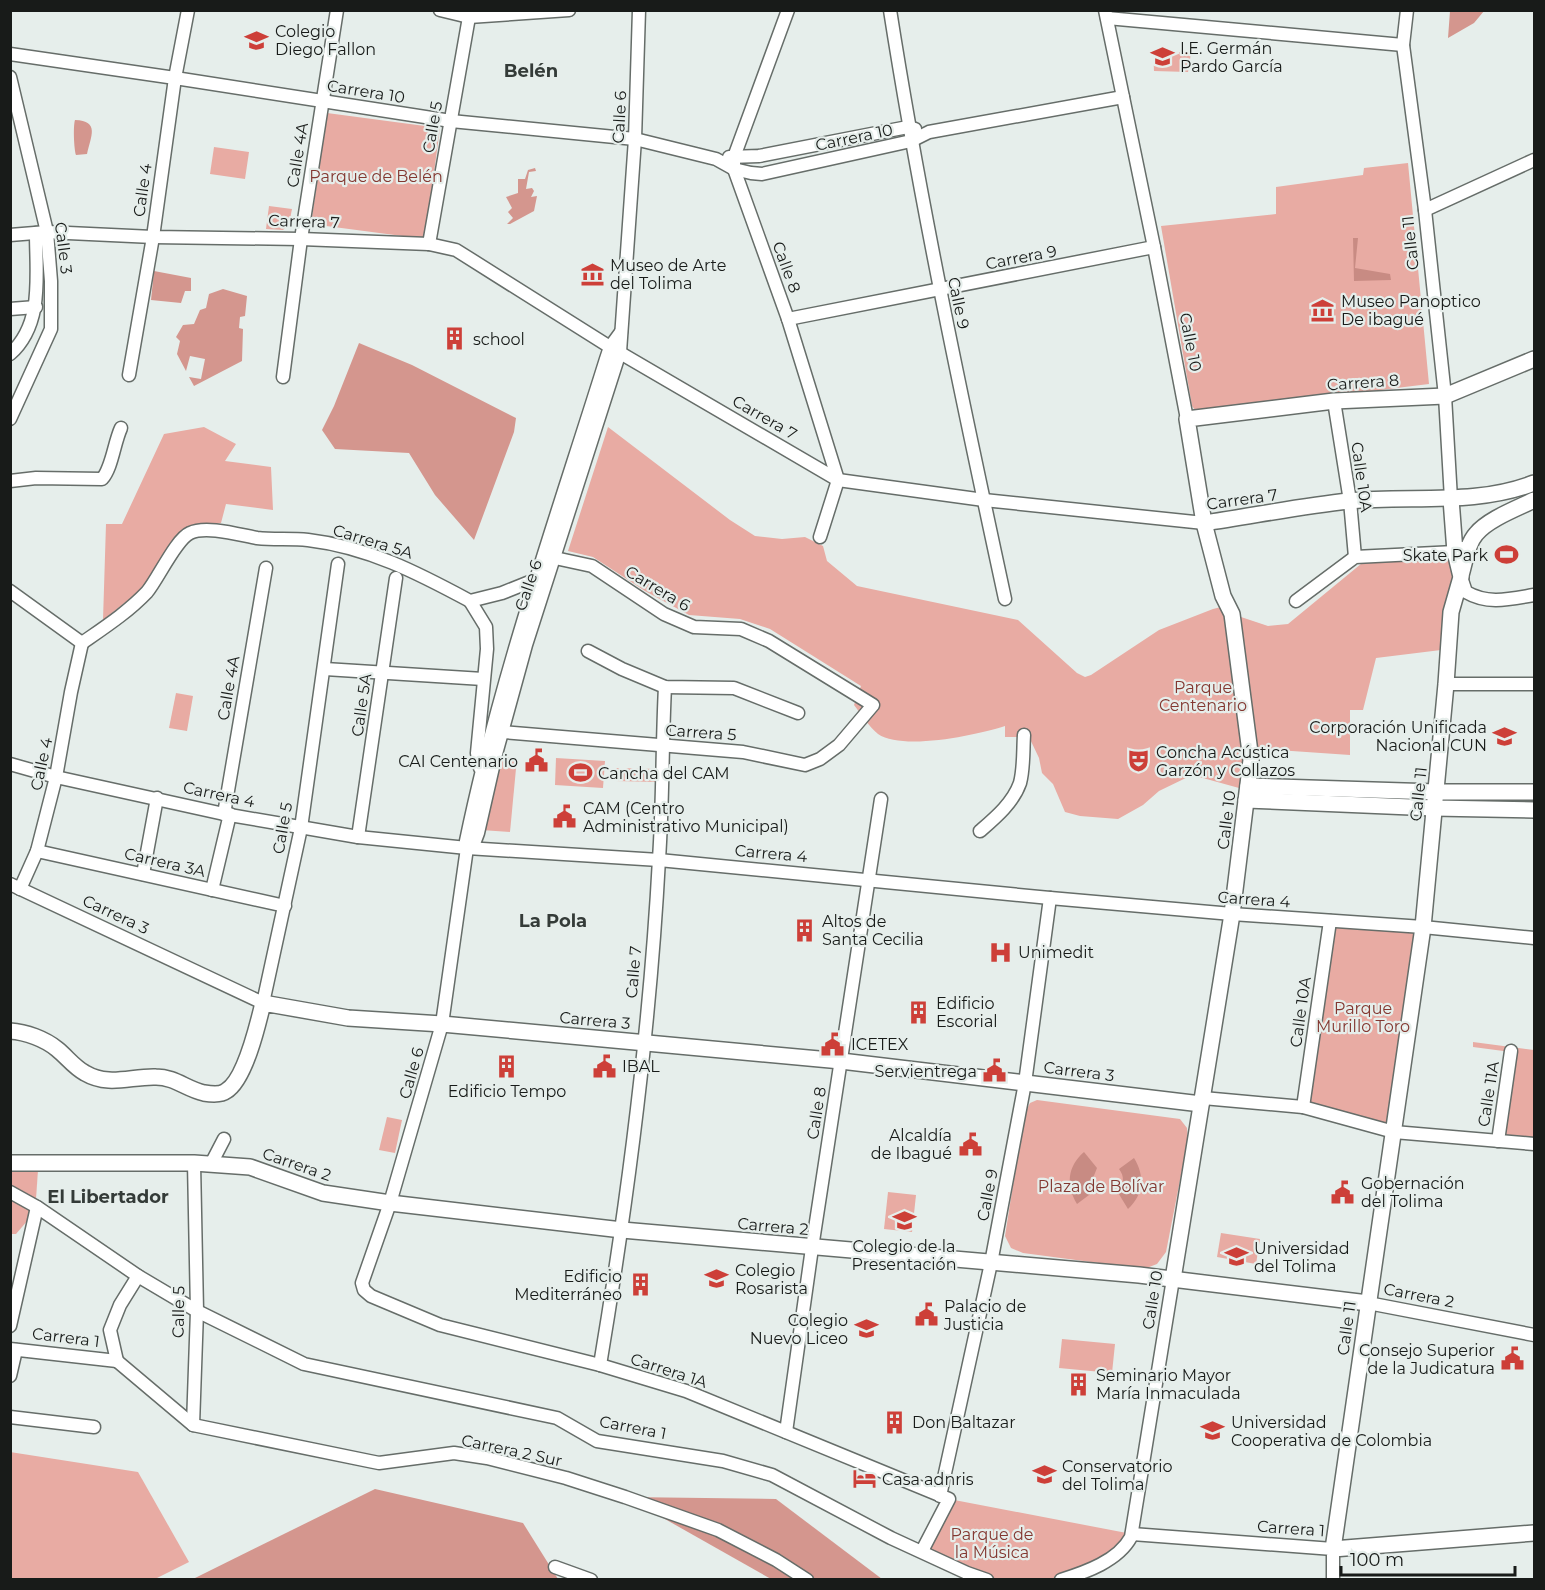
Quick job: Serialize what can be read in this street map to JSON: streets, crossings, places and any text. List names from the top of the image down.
{
  "streets": {
    "main road": [
      "Calle 5",
      "Carrera 7",
      "Calle 11",
      "Calle 10",
      "Carrera 8",
      "Carrera 3",
      "Carrera 2",
      "Carrera 1"
    ],
    "street": [
      "Carrera 10",
      "Calle 6",
      "Calle 4A",
      "Calle 4",
      "Calle 3",
      "Carrera 9",
      "Calle 8",
      "Calle 9",
      "Calle 10A",
      "Carrera 5A",
      "Carrera 6",
      "Calle 5A",
      "Carrera 5",
      "Carrera 4",
      "Carrera 3A",
      "Calle 7",
      "Calle 11A",
      "Carrera 1A",
      "Carrera 2 Sur"
    ]
  },
  "crossings": [
    ["Carrera 10", "Calle 6"],
    ["Carrera 10", "Calle 5"],
    ["Carrera 10", "Calle 4A"],
    ["Carrera 10", "Calle 4"],
    ["Carrera 10", "Calle 8"],
    ["Carrera 10", "Calle 9"],
    ["Carrera 10", "Calle 10"],
    ["Calle 6", "Carrera 7"],
    ["Calle 6", "Carrera 5A"],
    ["Calle 6", "Carrera 6"],
    ["Calle 6", "Carrera 5"],
    ["Calle 6", "Carrera 4"],
    ["Calle 6", "Carrera 3"],
    ["Calle 6", "Carrera 2"],
    ["Calle 6", "Carrera 1A"],
    ["Calle 5", "Carrera 7"],
    ["Calle 5", "Carrera 4"],
    ["Calle 5", "Carrera 3A"],
    ["Calle 5", "Carrera 3"],
    ["Calle 5", "Carrera 2"],
    ["Calle 5", "Carrera 1"],
    ["Calle 5", "Carrera 2 Sur"],
    ["Calle 4A", "Carrera 7"],
    ["Calle 4A", "Carrera 4"],
    ["Calle 4A", "Carrera 3A"],
    ["Calle 4", "Carrera 7"],
    ["Calle 4", "Carrera 5A"],
    ["Calle 4", "Carrera 4"],
    ["Calle 4", "Carrera 3A"],
    ["Calle 4", "Carrera 3"],
    ["Carrera 7", "Calle 11"],
    ["Carrera 7", "Calle 3"],
    ["Carrera 7", "Calle 8"],
    ["Carrera 7", "Calle 9"],
    ["Carrera 7", "Calle 10"],
    ["Carrera 7", "Calle 10A"],
    ["Calle 11", "Carrera 8"],
    ["Calle 11", "Carrera 4"],
    ["Calle 11", "Carrera 3"],
    ["Calle 11", "Carrera 2"],
    ["Calle 11", "Carrera 1"],
    ["Carrera 9", "Calle 8"],
    ["Carrera 9", "Calle 9"],
    ["Carrera 9", "Calle 10"],
    ["Calle 8", "Carrera 4"],
    ["Calle 8", "Carrera 3"],
    ["Calle 8", "Carrera 2"],
    ["Calle 8", "Carrera 1A"],
    ["Calle 9", "Carrera 4"],
    ["Calle 9", "Carrera 3"],
    ["Calle 9", "Carrera 2"],
    ["Calle 9", "Carrera 1"],
    ["Calle 9", "Carrera 1A"],
    ["Calle 10", "Carrera 8"],
    ["Calle 10", "Carrera 4"],
    ["Calle 10", "Carrera 3"],
    ["Calle 10", "Carrera 2"],
    ["Calle 10", "Carrera 1"],
    ["Carrera 8", "Calle 10A"],
    ["Calle 10A", "Carrera 4"],
    ["Calle 10A", "Carrera 3"],
    ["Carrera 6", "Carrera 5"],
    ["Calle 5A", "Carrera 4"],
    ["Carrera 5", "Calle 7"],
    ["Carrera 4", "Calle 7"],
    ["Carrera 3", "Calle 7"],
    ["Carrera 3", "Calle 11A"],
    ["Calle 7", "Carrera 2"],
    ["Calle 7", "Carrera 1A"]
  ],
  "districts": ["Belén", "La Pola", "El Libertador"],
  "parks": [
    "Parque de Belén",
    "Parque Centenario",
    "Parque Murillo Toro",
    "Plaza de Bolívar",
    "Parque de la Música"
  ],
  "places": {
    "school or university": [
      "Colegio Diego Fallon",
      "I.E. Germán Pardo García",
      "Corporación Unificada Nacional CUN",
      "Colegio de la Presentación",
      "Universidad del Tolima",
      "Colegio Rosarista",
      "Colegio Nuevo Liceo",
      "Universidad Cooperativa de Colombia",
      "Conservatorio del Tolima"
    ],
    "museum": ["Museo de Arte del Tolima", "Museo Panoptico De ibagué"],
    "building": [
      "school",
      "Altos de Santa Cecilia",
      "Edificio Escorial",
      "Edificio Tempo",
      "Edificio Mediterráneo",
      "Seminario Mayor María Inmaculada",
      "Don Baltazar"
    ],
    "sports": ["Skate Park", "Cancha del CAM"],
    "public building": [
      "CAI Centenario",
      "CAM (Centro Administrativo Municipal)",
      "ICETEX",
      "IBAL",
      "Servientrega",
      "Alcaldía de Ibagué",
      "Gobernación del Tolima",
      "Palacio de Justicia",
      "Consejo Superior de la Judicatura"
    ],
    "theatre": ["Concha Acústica Garzón y Collazos"],
    "hospital": ["Unimedit"],
    "hotel": ["Casa adnris"]
  },
  "scale_bar": "100 m"
}
